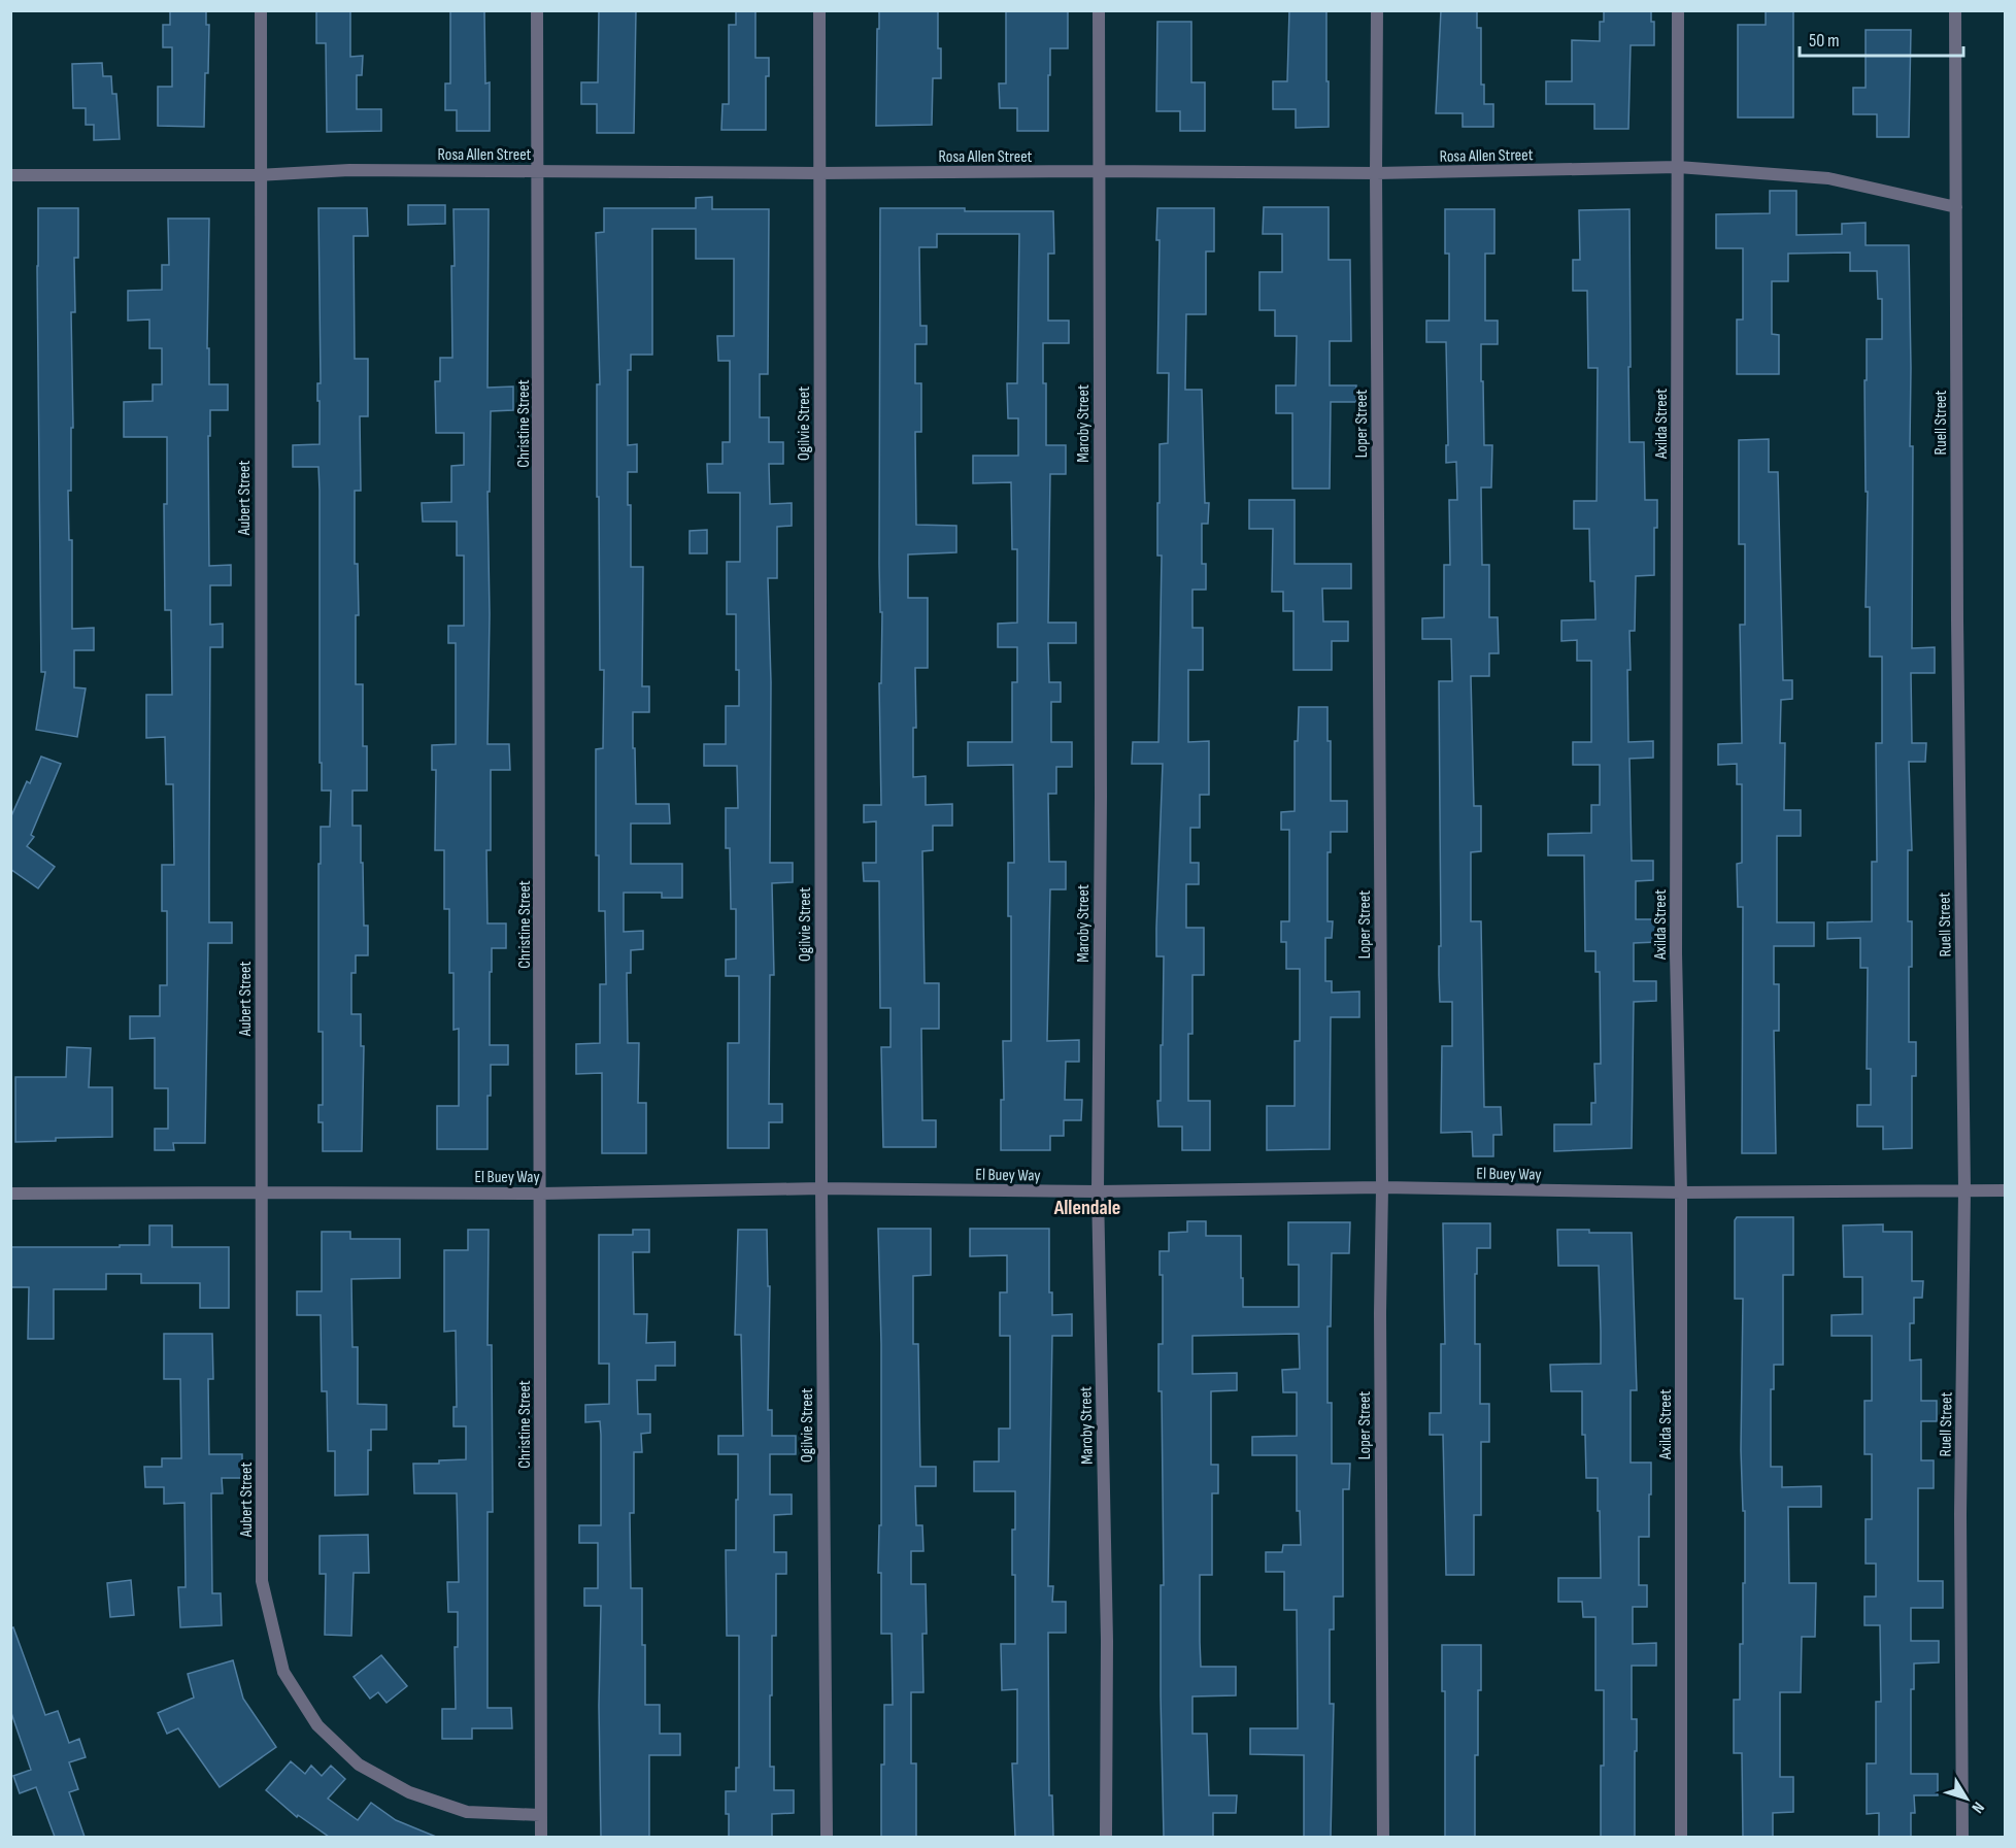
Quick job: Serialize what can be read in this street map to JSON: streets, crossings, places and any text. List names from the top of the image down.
{
  "streets": {
    "street": [
      "Rosa Allen Street",
      "Ruell Street",
      "Christine Street",
      "Ogilvie Street",
      "Maroby Street",
      "Loper Street",
      "Axilda Street",
      "Aubert Street",
      "El Buey Way"
    ]
  },
  "crossings": [
    ["Rosa Allen Street", "Ruell Street"],
    ["Rosa Allen Street", "Christine Street"],
    ["Rosa Allen Street", "Ogilvie Street"],
    ["Rosa Allen Street", "Maroby Street"],
    ["Rosa Allen Street", "Loper Street"],
    ["Rosa Allen Street", "Axilda Street"],
    ["Rosa Allen Street", "Aubert Street"],
    ["Ruell Street", "El Buey Way"],
    ["Christine Street", "Aubert Street"],
    ["Christine Street", "El Buey Way"],
    ["Ogilvie Street", "El Buey Way"],
    ["Maroby Street", "El Buey Way"],
    ["Loper Street", "El Buey Way"],
    ["Axilda Street", "El Buey Way"],
    ["Aubert Street", "El Buey Way"]
  ],
  "districts": ["Allendale"],
  "scale_bar": "50 m",
  "north": "bottom right"
}
